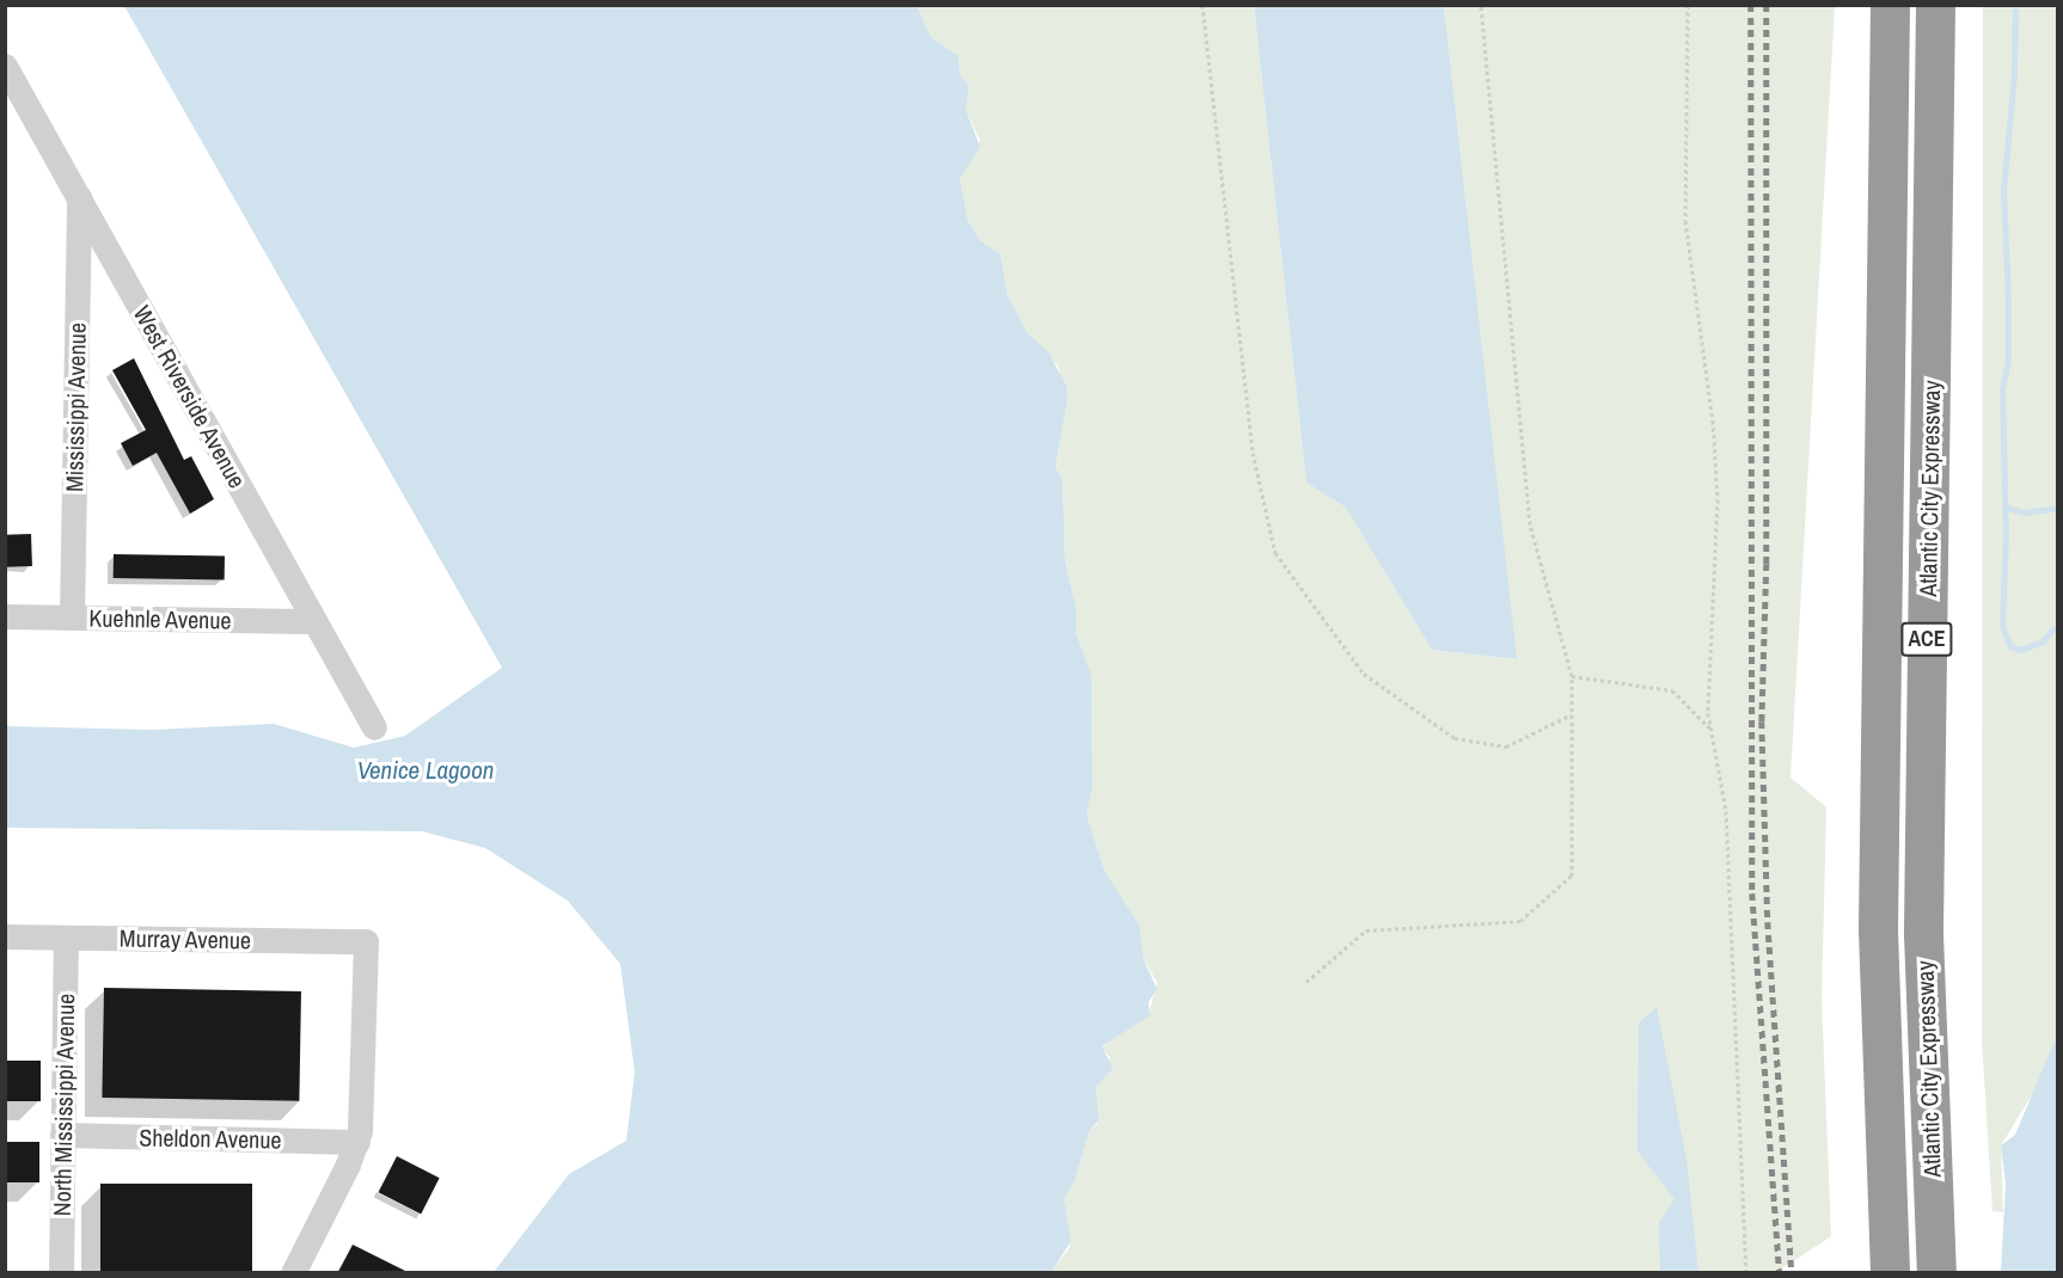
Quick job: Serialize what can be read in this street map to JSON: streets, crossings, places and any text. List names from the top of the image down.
{
  "streets": {
    "highway": ["Atlantic City Expressway", "ACE"],
    "street": [
      "West Riverside Avenue",
      "Mississippi Avenue",
      "Kuehnle Avenue",
      "Murray Avenue",
      "North Mississippi Avenue",
      "Sheldon Avenue"
    ]
  },
  "crossings": [
    ["West Riverside Avenue", "Mississippi Avenue"],
    ["West Riverside Avenue", "Kuehnle Avenue"],
    ["Mississippi Avenue", "Kuehnle Avenue"],
    ["Murray Avenue", "North Mississippi Avenue"],
    ["Murray Avenue", "Sheldon Avenue"],
    ["North Mississippi Avenue", "Sheldon Avenue"]
  ],
  "water": ["Venice Lagoon"]
}
